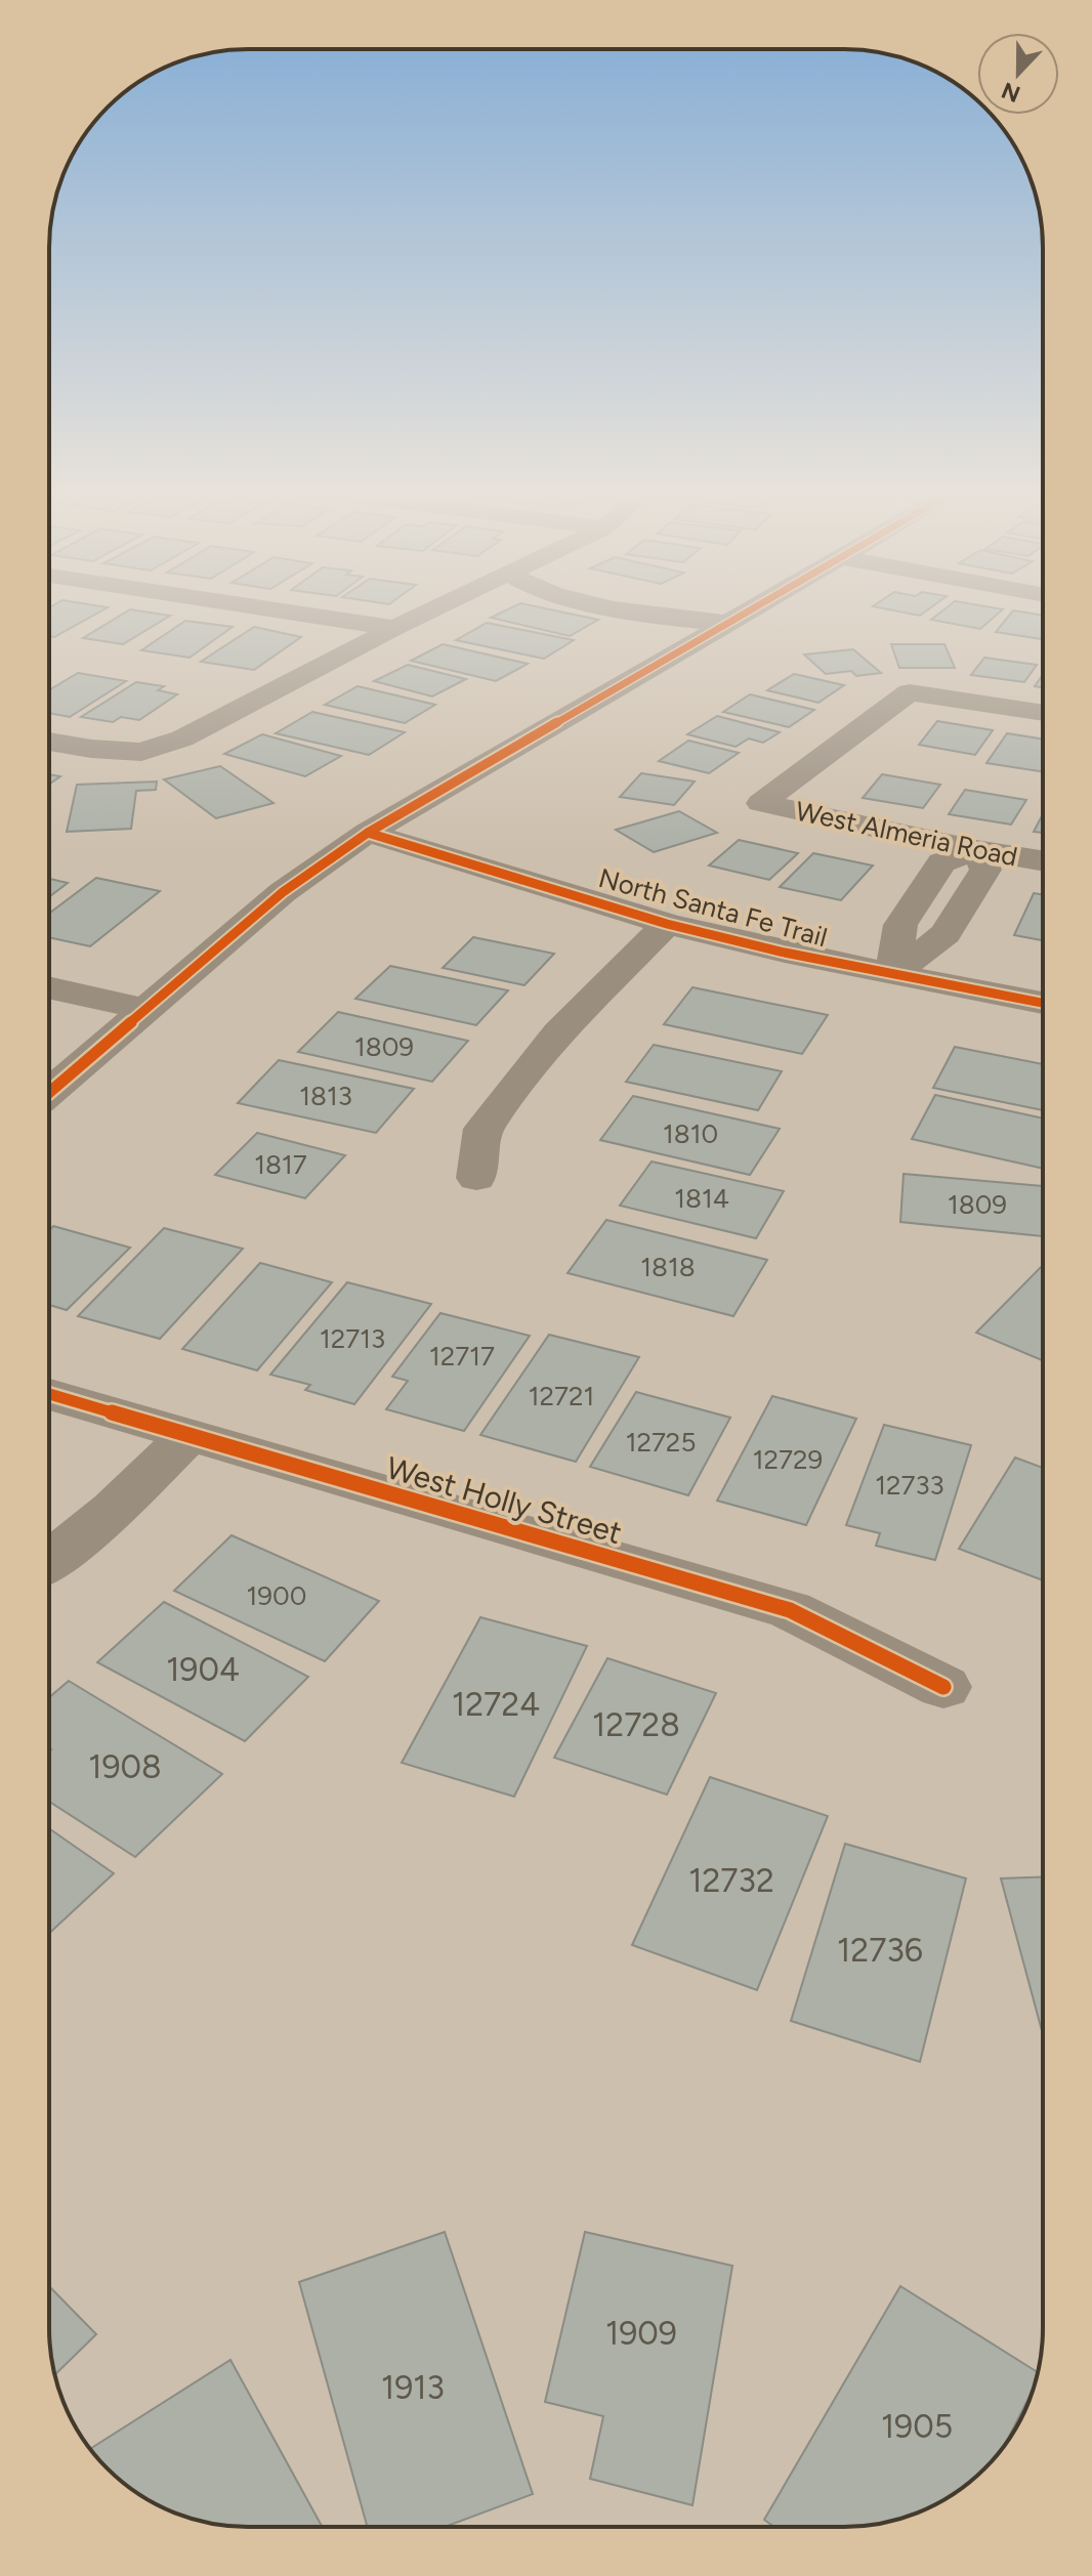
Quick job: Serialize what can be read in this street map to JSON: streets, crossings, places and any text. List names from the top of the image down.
{
  "streets": {
    "street": ["West Almeria Road", "North Santa Fe Trail", "West Holly Street"]
  },
  "house_numbers": [
    "1809",
    "1813",
    "1810",
    "1817",
    "1814",
    "1809",
    "1818",
    "12713",
    "12717",
    "12721",
    "12725",
    "12729",
    "12733",
    "1900",
    "1904",
    "12724",
    "12728",
    "1908",
    "12732",
    "12736",
    "1909",
    "1913",
    "1905"
  ],
  "north": "bottom"
}
